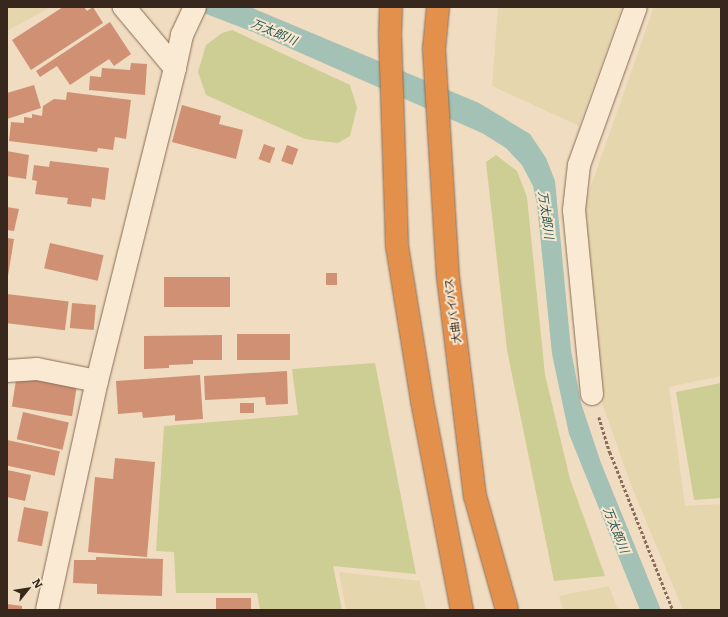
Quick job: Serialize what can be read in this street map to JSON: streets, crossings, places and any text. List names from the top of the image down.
{
  "streets": {
    "highway": ["大曲バイパス"]
  },
  "water": ["万太郎川"],
  "north": "top right"
}
